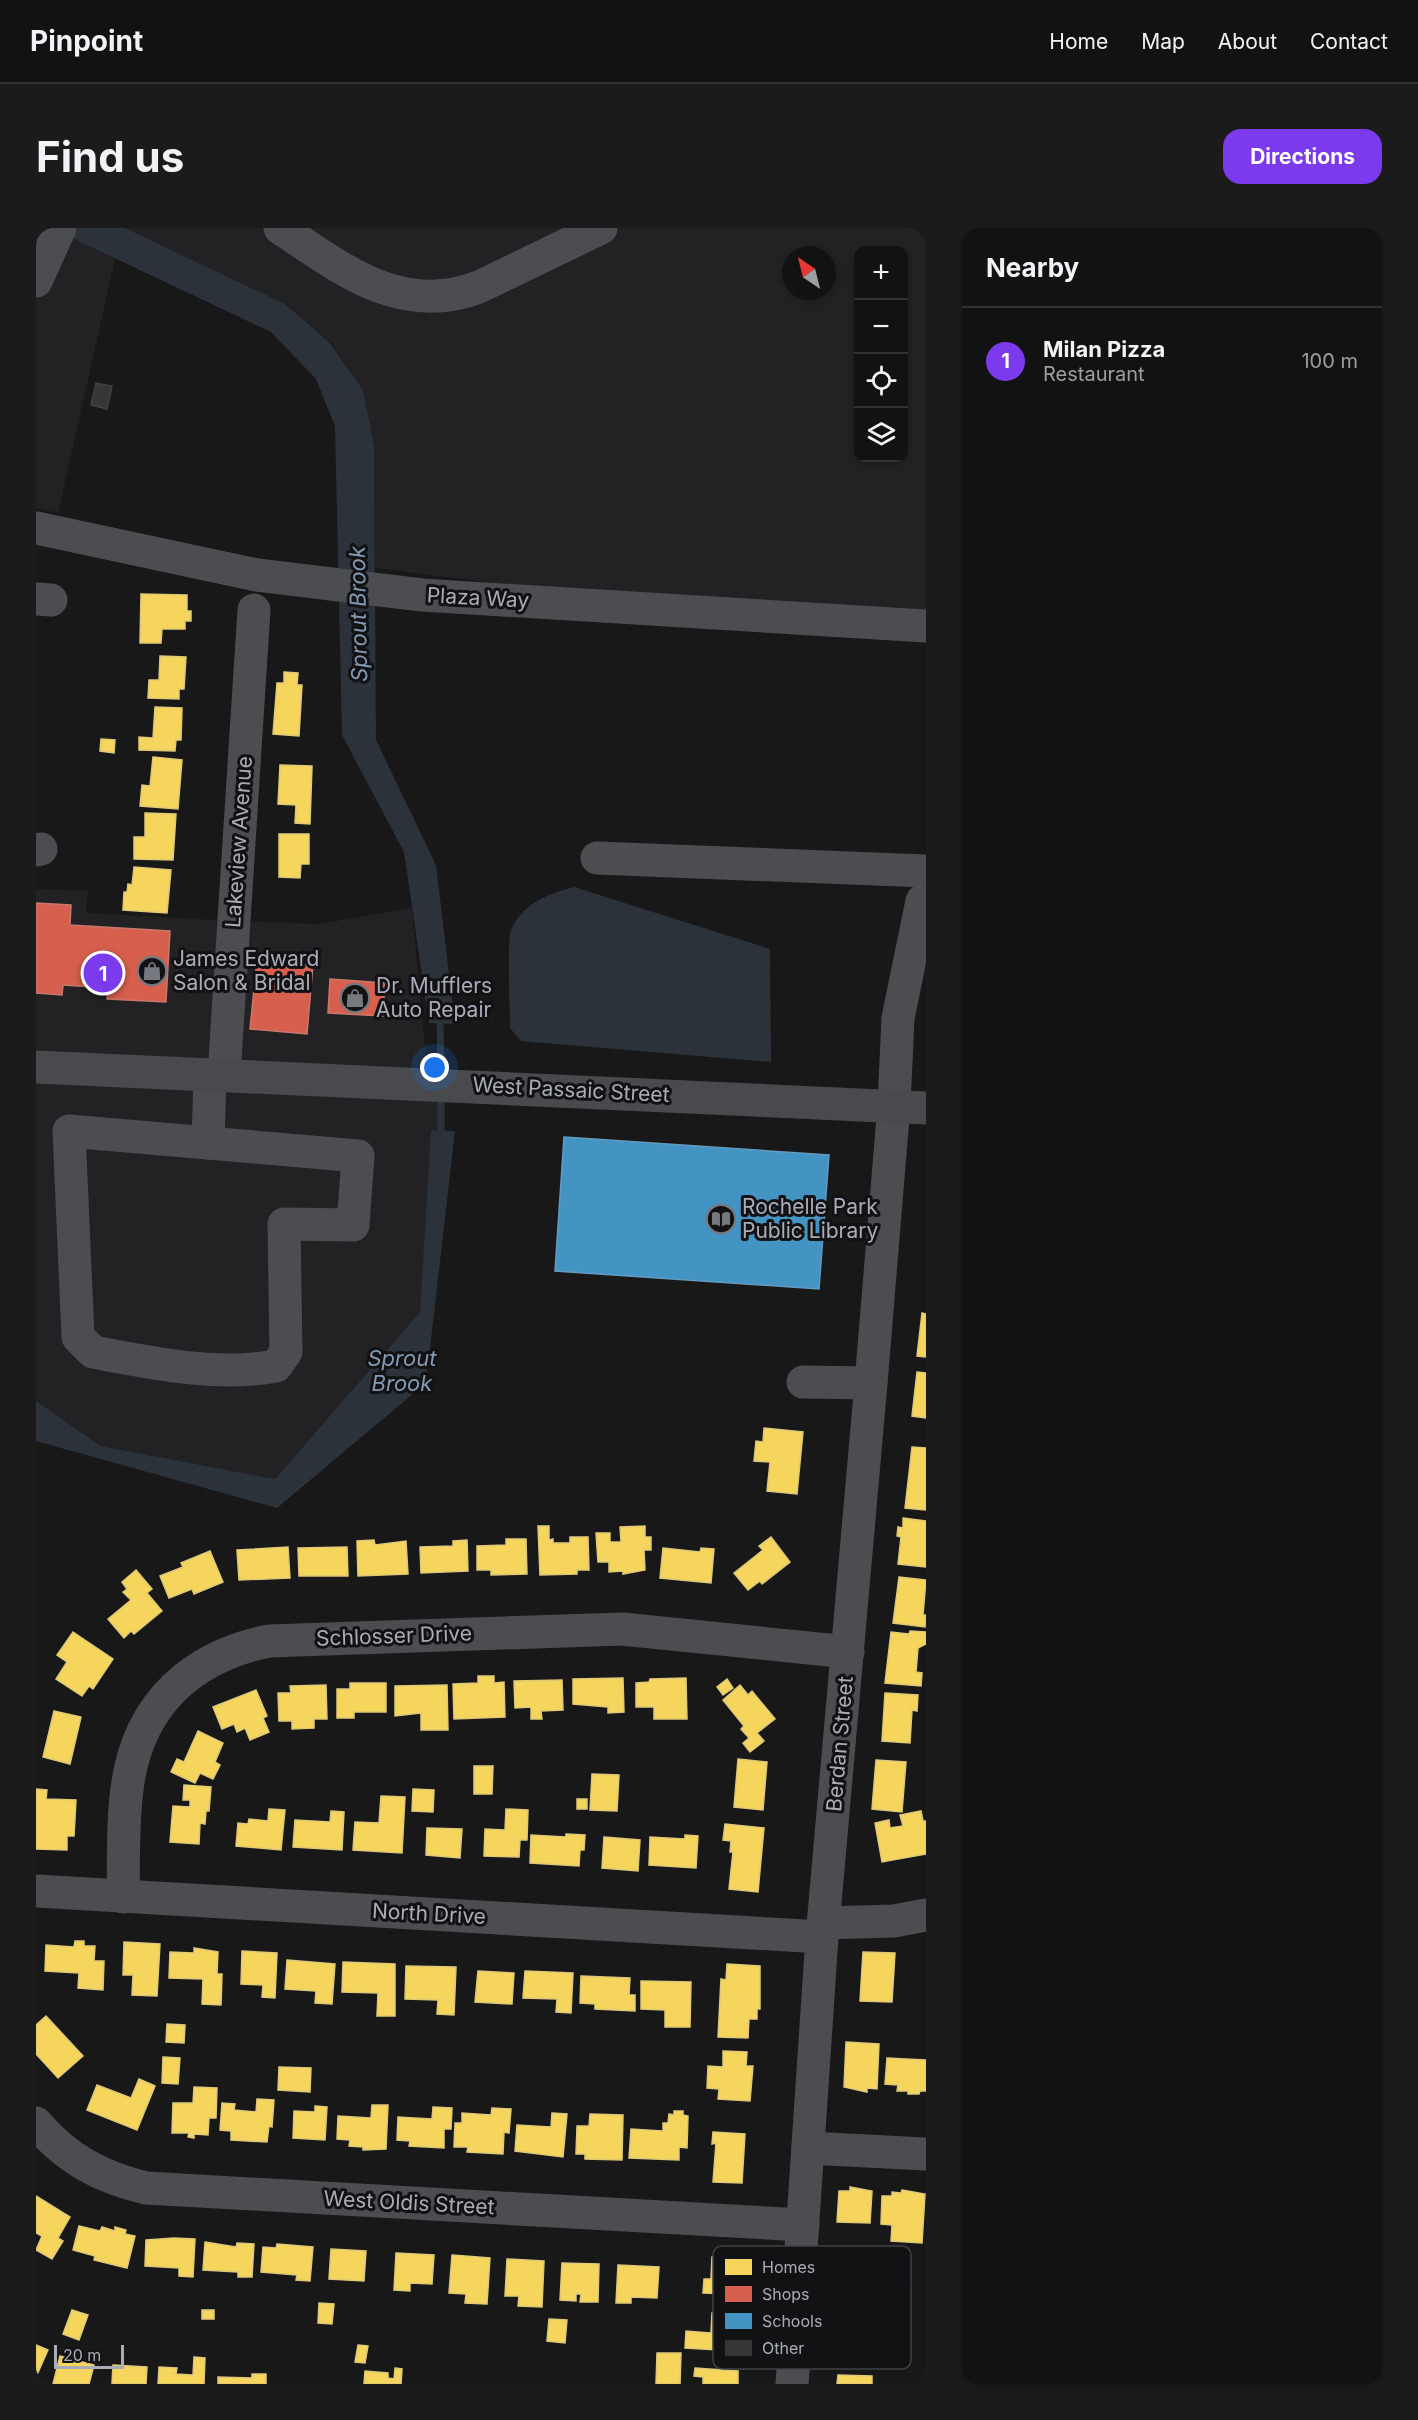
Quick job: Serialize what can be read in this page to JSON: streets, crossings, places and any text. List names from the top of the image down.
{
  "streets": {
    "main road": ["West Passaic Street"],
    "street": [
      "Plaza Way",
      "Lakeview Avenue",
      "Schlosser Drive",
      "Berdan Street",
      "North Drive",
      "West Oldis Street"
    ]
  },
  "crossings": [
    ["Lakeview Avenue", "West Passaic Street"],
    ["West Passaic Street", "Berdan Street"],
    ["Schlosser Drive", "Berdan Street"],
    ["Schlosser Drive", "North Drive"],
    ["Berdan Street", "North Drive"],
    ["Berdan Street", "West Oldis Street"]
  ],
  "water": ["Sprout Brook"],
  "places": {
    "shop": ["James Edward Salon & Bridal", "Dr. Mufflers Auto Repair"],
    "library": ["Rochelle Park Public Library"]
  },
  "legend": [
    "Homes",
    "Shops",
    "Schools",
    "Other"
  ],
  "scale_bar": "20 m",
  "north": "top left",
  "page": {
    "header": "Pinpoint",
    "nav": [
      "Home",
      "Map",
      "About",
      "Contact"
    ],
    "buttons": "Directions",
    "title": "Find us",
    "heading": "Nearby",
    "map_buttons": ["+", "−"],
    "list": [
      {
        "mark": "1",
        "name": "Milan Pizza",
        "note": "Restaurant",
        "value": "100 m"
      }
    ],
    "pins": "1",
    "scale": "20 m"
  }
}
